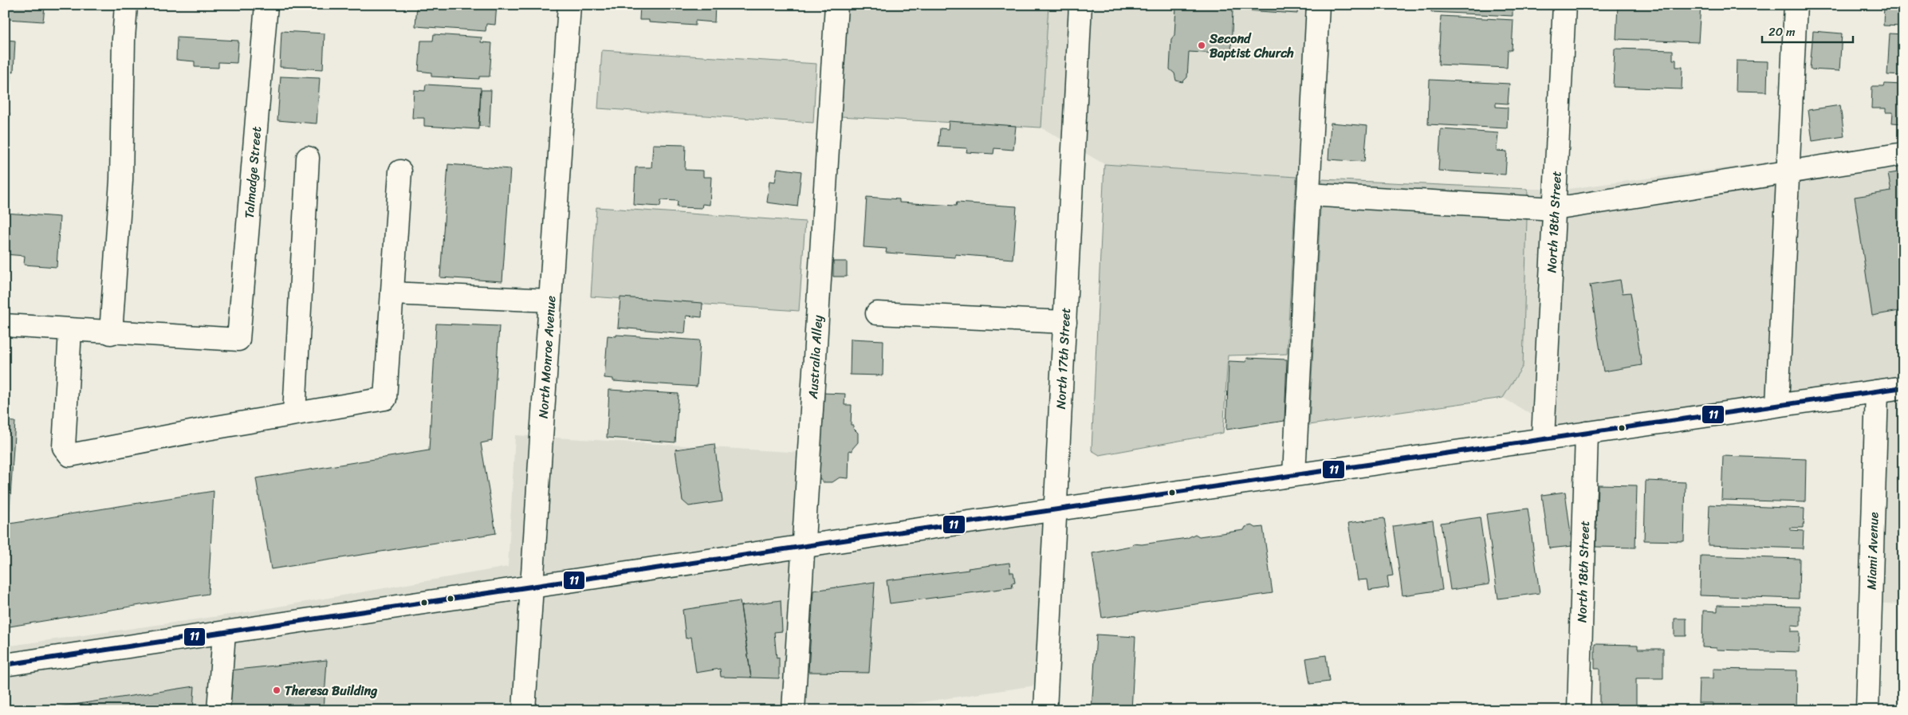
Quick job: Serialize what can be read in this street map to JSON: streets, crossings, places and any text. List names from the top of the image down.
{
  "streets": {
    "street": [
      "Talmadge Street",
      "North 18th Street",
      "North Monroe Avenue",
      "Australia Alley",
      "North 17th Street",
      "Miami Avenue"
    ]
  },
  "places": ["Second Baptist Church", "Theresa Building"],
  "lines": ["transit line 11"],
  "scale_bar": "20 m"
}
